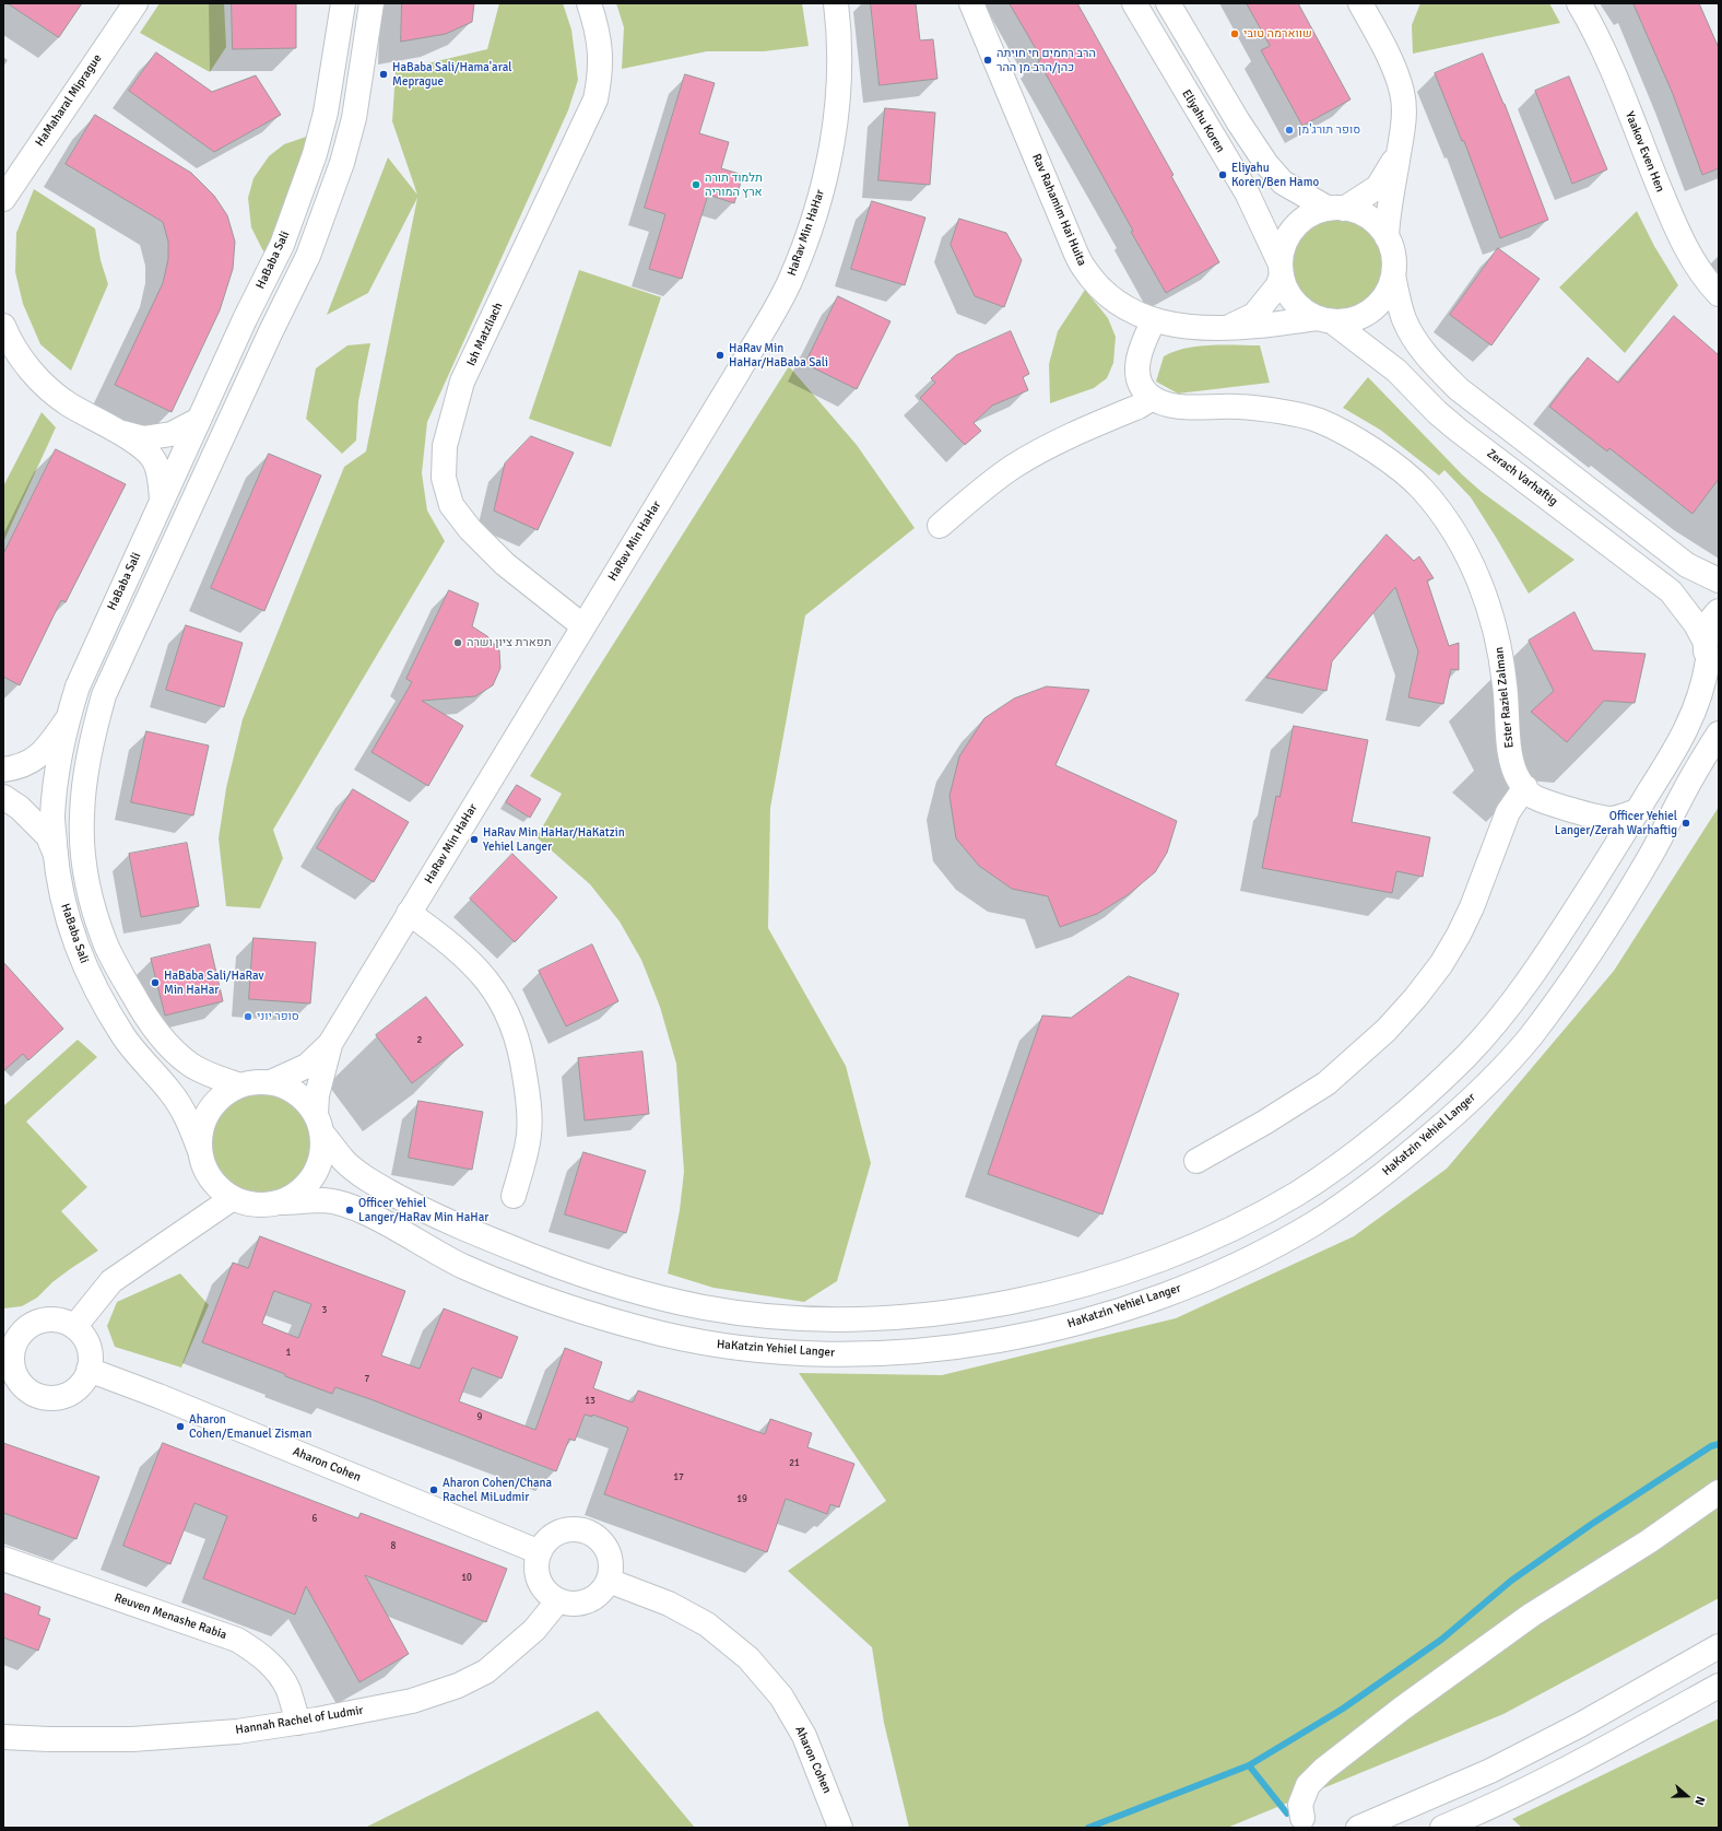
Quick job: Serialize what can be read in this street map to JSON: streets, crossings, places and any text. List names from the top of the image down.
{
  "streets": {
    "street": [
      "HaMaharal Miprague",
      "Eliyahu Koren",
      "Yaakov Even Hen",
      "Rav Rahamim Hai Huita",
      "HaRav Min HaHar",
      "HaBaba Sali",
      "Ish Matzliach",
      "Zerach Varhaftig",
      "Ester Raziel Zalman",
      "HaKatzin Yehiel Langer",
      "Aharon Cohen",
      "Reuven Menashe Rabia",
      "Hannah Rachel of Ludmir"
    ]
  },
  "crossings": [
    ["Eliyahu Koren", "Rav Rahamim Hai Huita"],
    ["Eliyahu Koren", "Zerach Varhaftig"],
    ["Rav Rahamim Hai Huita", "Zerach Varhaftig"],
    ["HaRav Min HaHar", "HaBaba Sali"],
    ["HaRav Min HaHar", "Ish Matzliach"],
    ["HaRav Min HaHar", "HaKatzin Yehiel Langer"],
    ["HaBaba Sali", "HaKatzin Yehiel Langer"],
    ["Aharon Cohen", "Hannah Rachel of Ludmir"],
    ["Reuven Menashe Rabia", "Hannah Rachel of Ludmir"]
  ],
  "places": [
    "שווארמה טובי",
    "הרב רחמים חי חויתה כהן/הרב מן ההר",
    "HaBaba Sali/Hama'aral Meprague",
    "סופר תורג'מן",
    "Eliyahu Koren/Ben Hamo",
    "תלמוד תורה ארץ המוריה",
    "HaRav Min HaHar/HaBaba Sali",
    "תפארת ציון ושרה",
    "Officer Yehiel Langer/Zerah Warhaftig",
    "HaRav Min HaHar/HaKatzin Yehiel Langer",
    "HaBaba Sali/HaRav Min HaHar",
    "סופר יוני",
    "Officer Yehiel Langer/HaRav Min HaHar",
    "Aharon Cohen/Emanuel Zisman",
    "Aharon Cohen/Chana Rachel MiLudmir"
  ],
  "house_numbers": [
    "2",
    "3",
    "1",
    "7",
    "13",
    "9",
    "21",
    "17",
    "19",
    "6",
    "8",
    "10"
  ],
  "north": "right"
}
